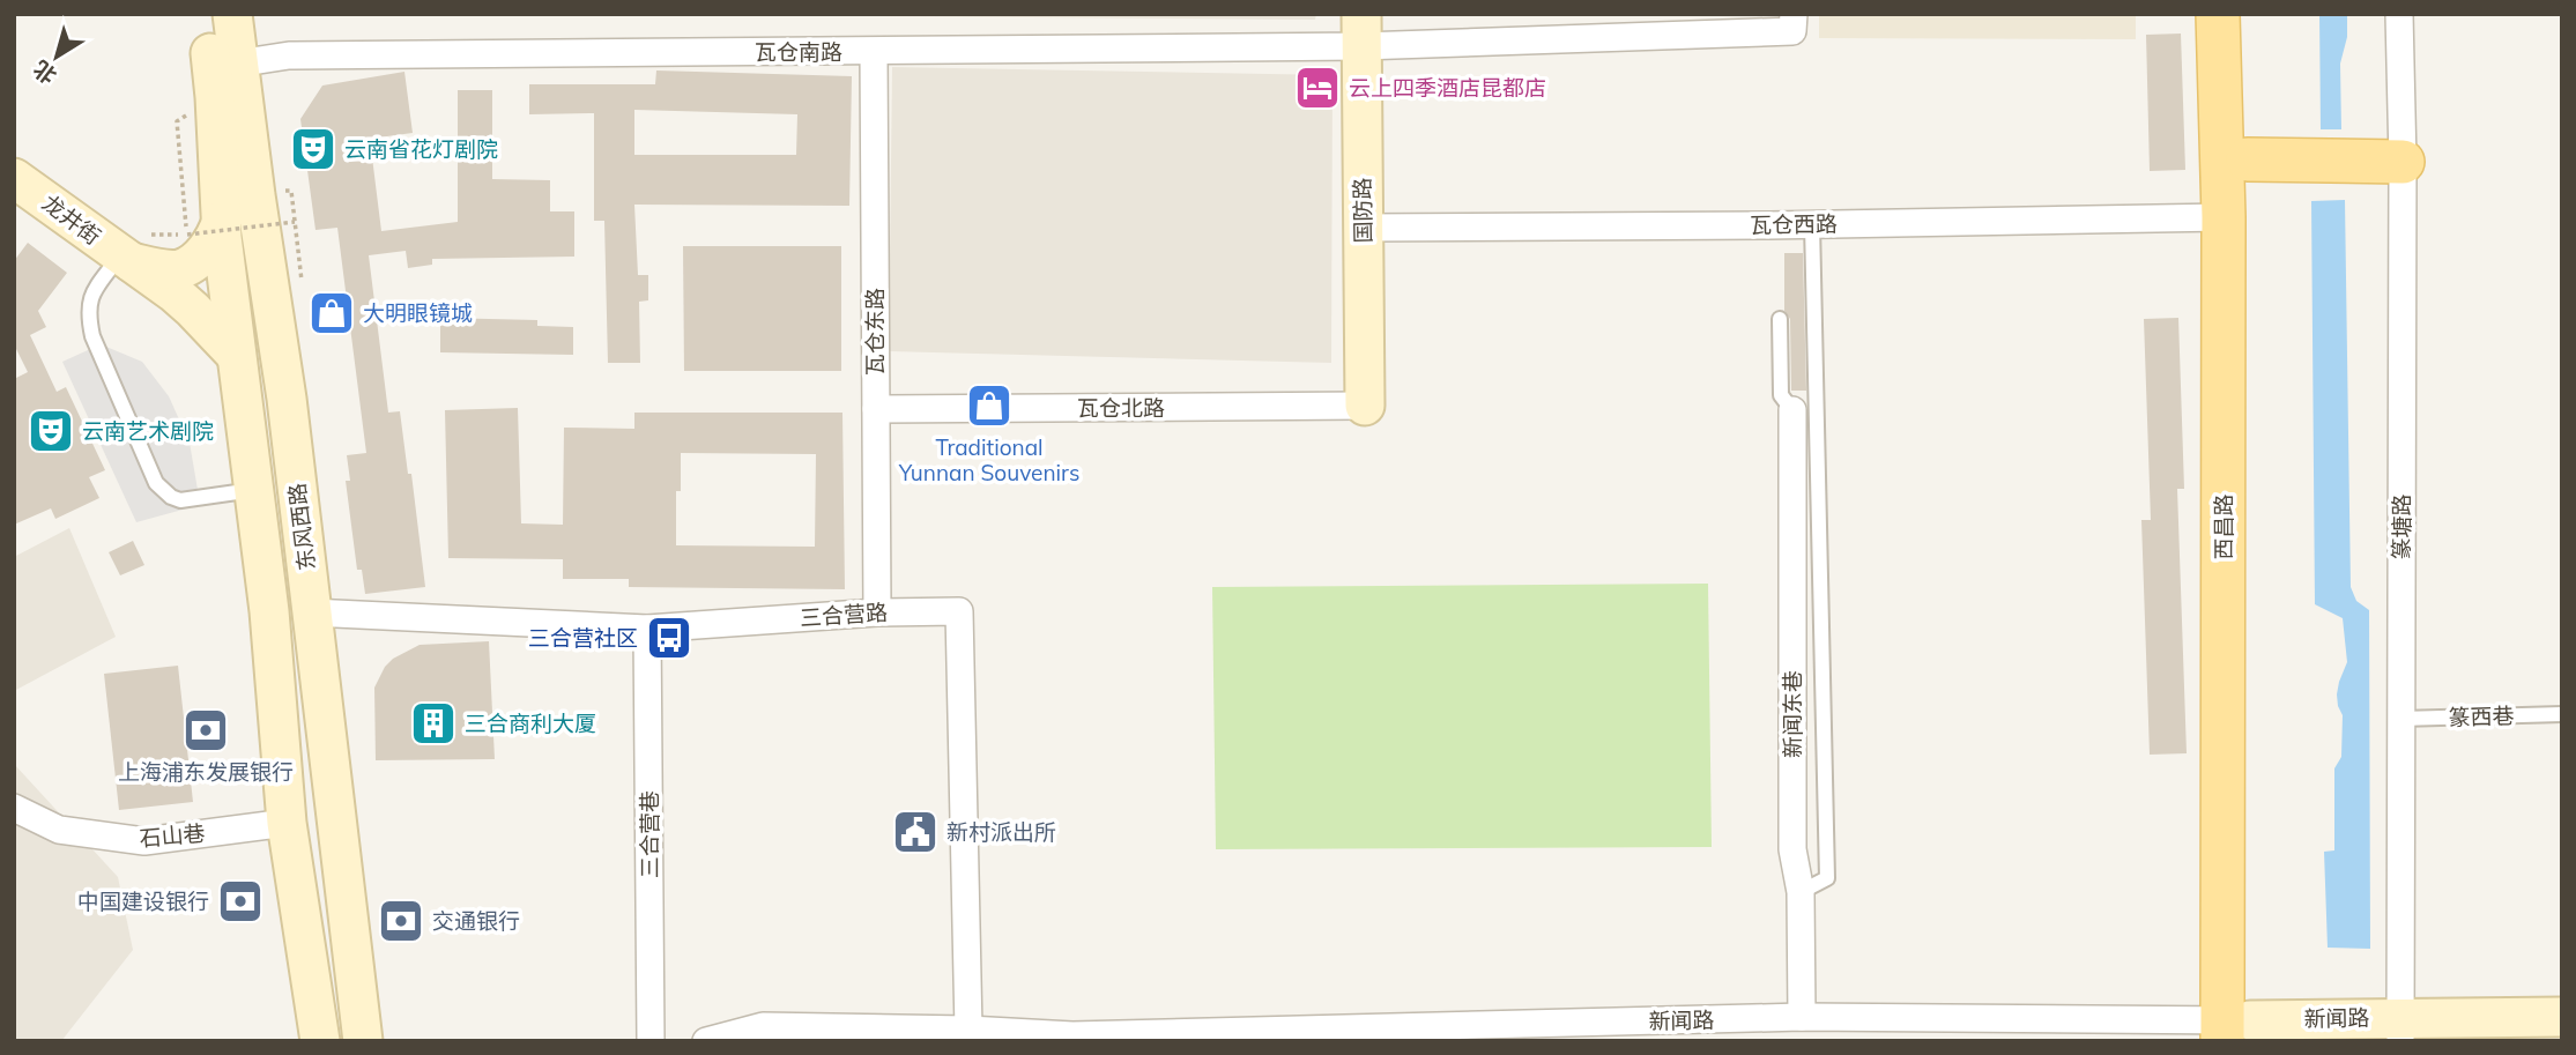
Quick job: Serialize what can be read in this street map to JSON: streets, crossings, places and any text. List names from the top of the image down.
{
  "streets": {
    "main road": [
      "国防路",
      "龙井街",
      "东风西路",
      "西昌路",
      "新闻路"
    ],
    "street": [
      "瓦仓南路",
      "瓦仓西路",
      "瓦仓东路",
      "瓦仓北路",
      "篆塘路",
      "三合营路",
      "新闻东巷",
      "三合营巷",
      "石山巷"
    ],
    "lane": ["篆西巷"]
  },
  "crossings": [
    ["瓦仓南路", "国防路"],
    ["瓦仓南路", "瓦仓东路"],
    ["瓦仓南路", "东风西路"],
    ["国防路", "瓦仓西路"],
    ["国防路", "瓦仓北路"],
    ["龙井街", "东风西路"],
    ["瓦仓西路", "西昌路"],
    ["瓦仓东路", "瓦仓北路"],
    ["瓦仓东路", "三合营路"],
    ["东风西路", "三合营路"],
    ["东风西路", "石山巷"],
    ["西昌路", "新闻路"],
    ["篆塘路", "篆西巷"],
    ["篆塘路", "新闻路"],
    ["三合营路", "三合营巷"],
    ["三合营路", "新闻路"],
    ["新闻东巷", "新闻路"]
  ],
  "places": {
    "hotel": ["云上四季酒店昆都店"],
    "theatre": ["云南省花灯剧院", "云南艺术剧院"],
    "shop": ["大明眼镜城", "Traditional Yunnan Souvenirs"],
    "bus stop": ["三合营社区"],
    "building": ["三合商利大厦"],
    "bank": ["上海浦东发展银行", "中国建设银行", "交通银行"],
    "public building": ["新村派出所"]
  },
  "north": "bottom left"
}
